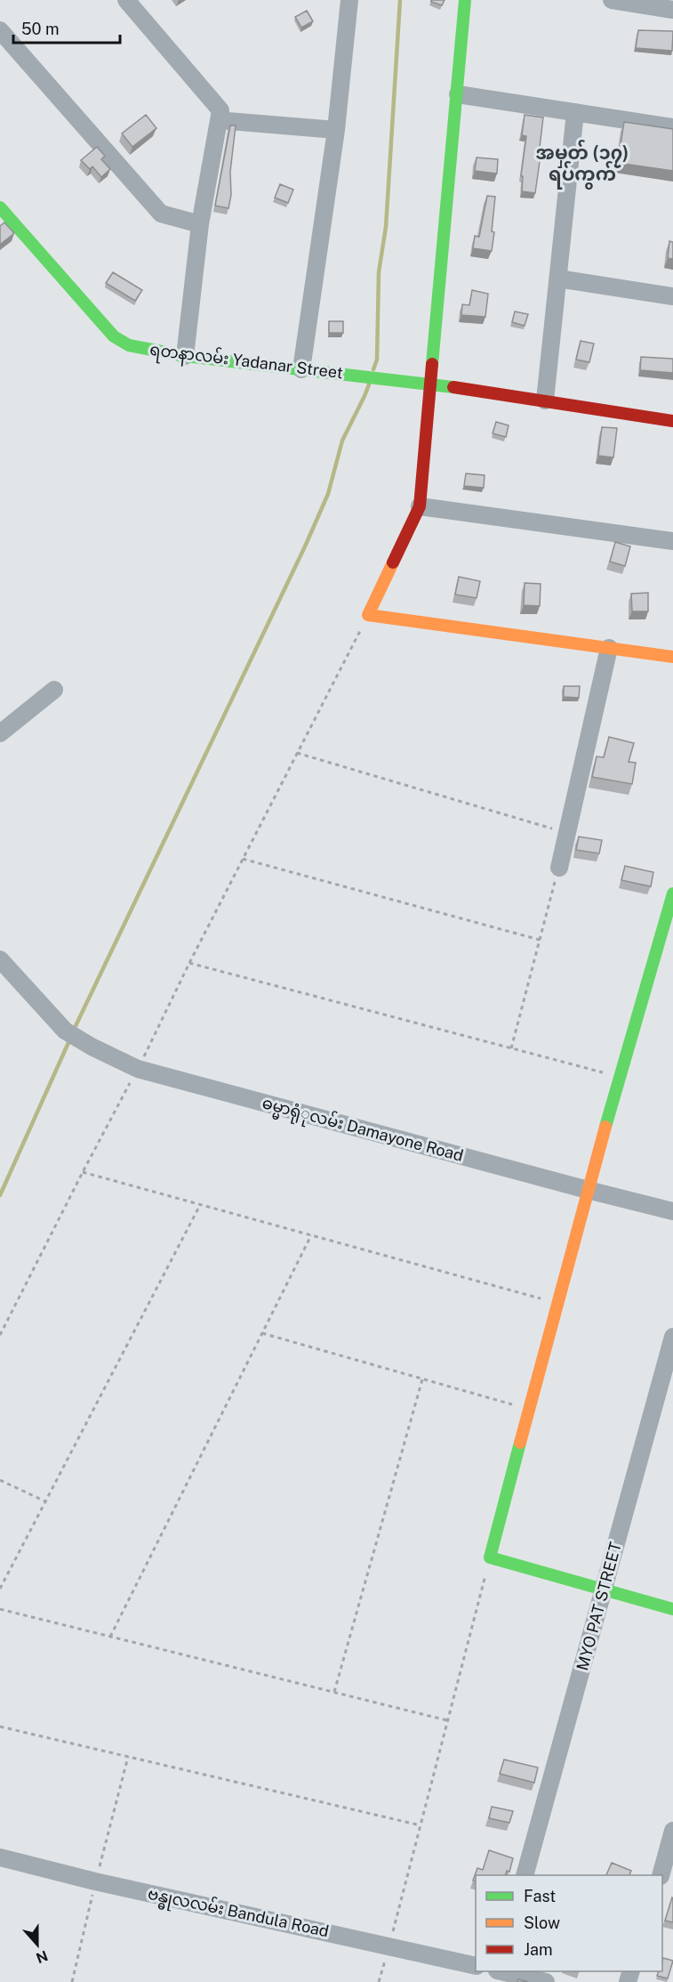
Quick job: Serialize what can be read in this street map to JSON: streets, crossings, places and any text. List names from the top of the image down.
{
  "streets": {
    "street": [
      "ရတနာလမ်း Yadanar Street",
      "ဓမ္မာရုံုလမ်း Damayone Road",
      "MYO PAT STREET",
      "ဗန္ဓုလလမ်း Bandula Road"
    ]
  },
  "districts": ["အမှတ် (၁၇) ရပ်ကွက်"],
  "legend": ["Fast", "Slow", "Jam"],
  "scale_bar": "50 m",
  "north": "bottom"
}
